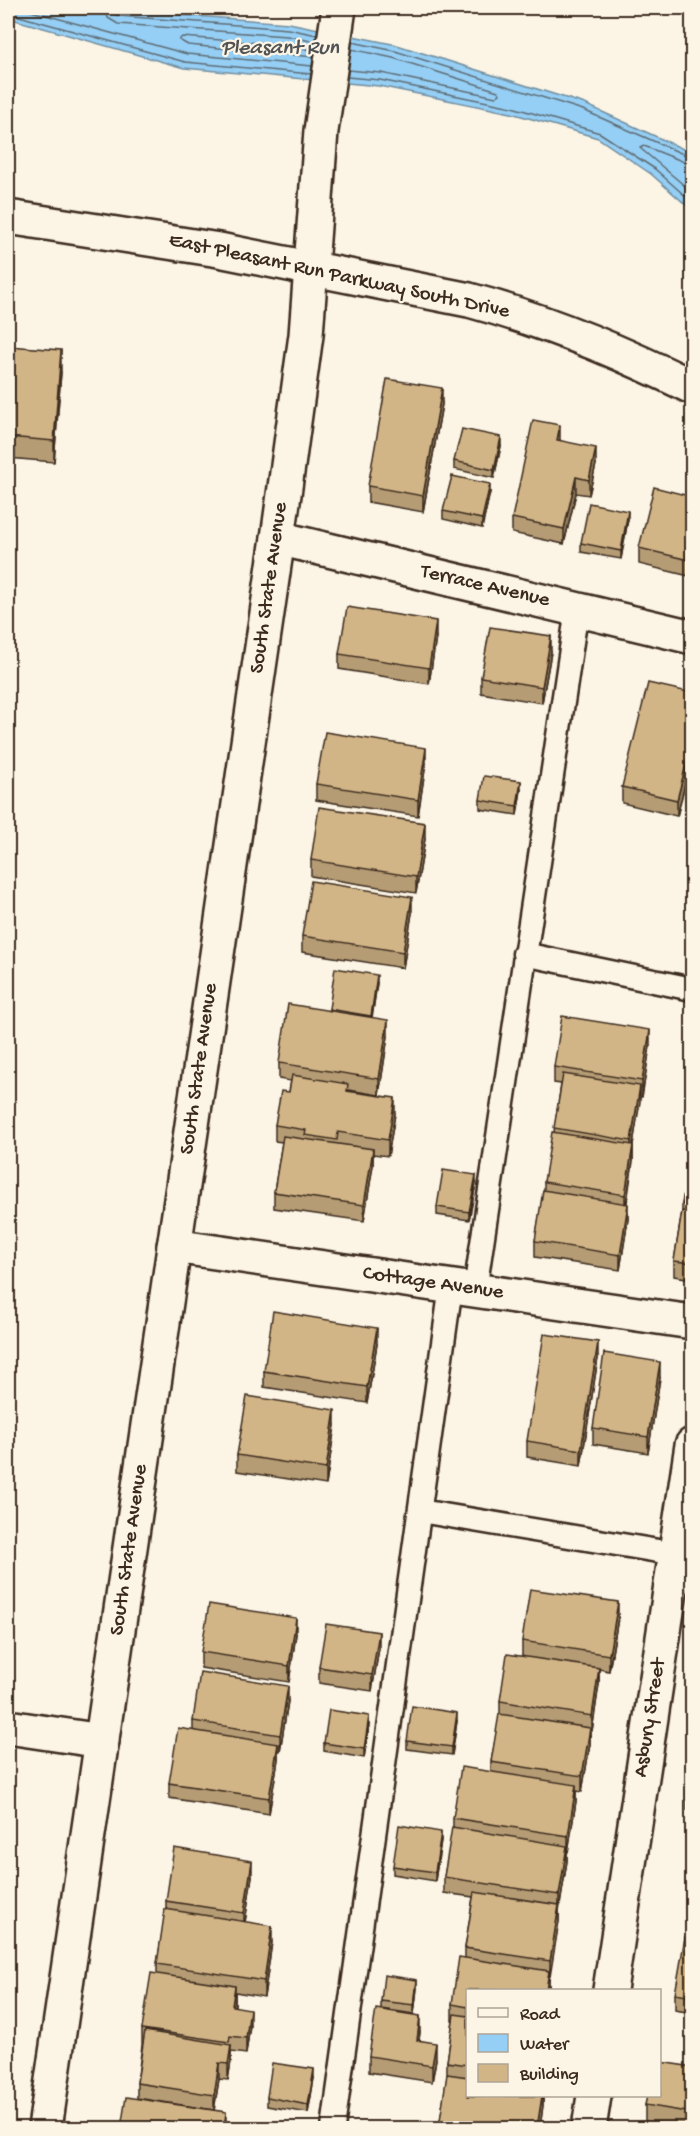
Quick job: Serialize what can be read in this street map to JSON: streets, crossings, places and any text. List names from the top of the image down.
{
  "streets": {
    "street": [
      "East Pleasant Run Parkway South Drive",
      "Terrace Avenue",
      "South State Avenue",
      "Cottage Avenue",
      "Asbury Street"
    ]
  },
  "crossings": [
    ["East Pleasant Run Parkway South Drive", "South State Avenue"],
    ["Terrace Avenue", "South State Avenue"],
    ["South State Avenue", "Cottage Avenue"]
  ],
  "water": ["Pleasant Run"],
  "legend": ["Road", "Water", "Building"]
}
